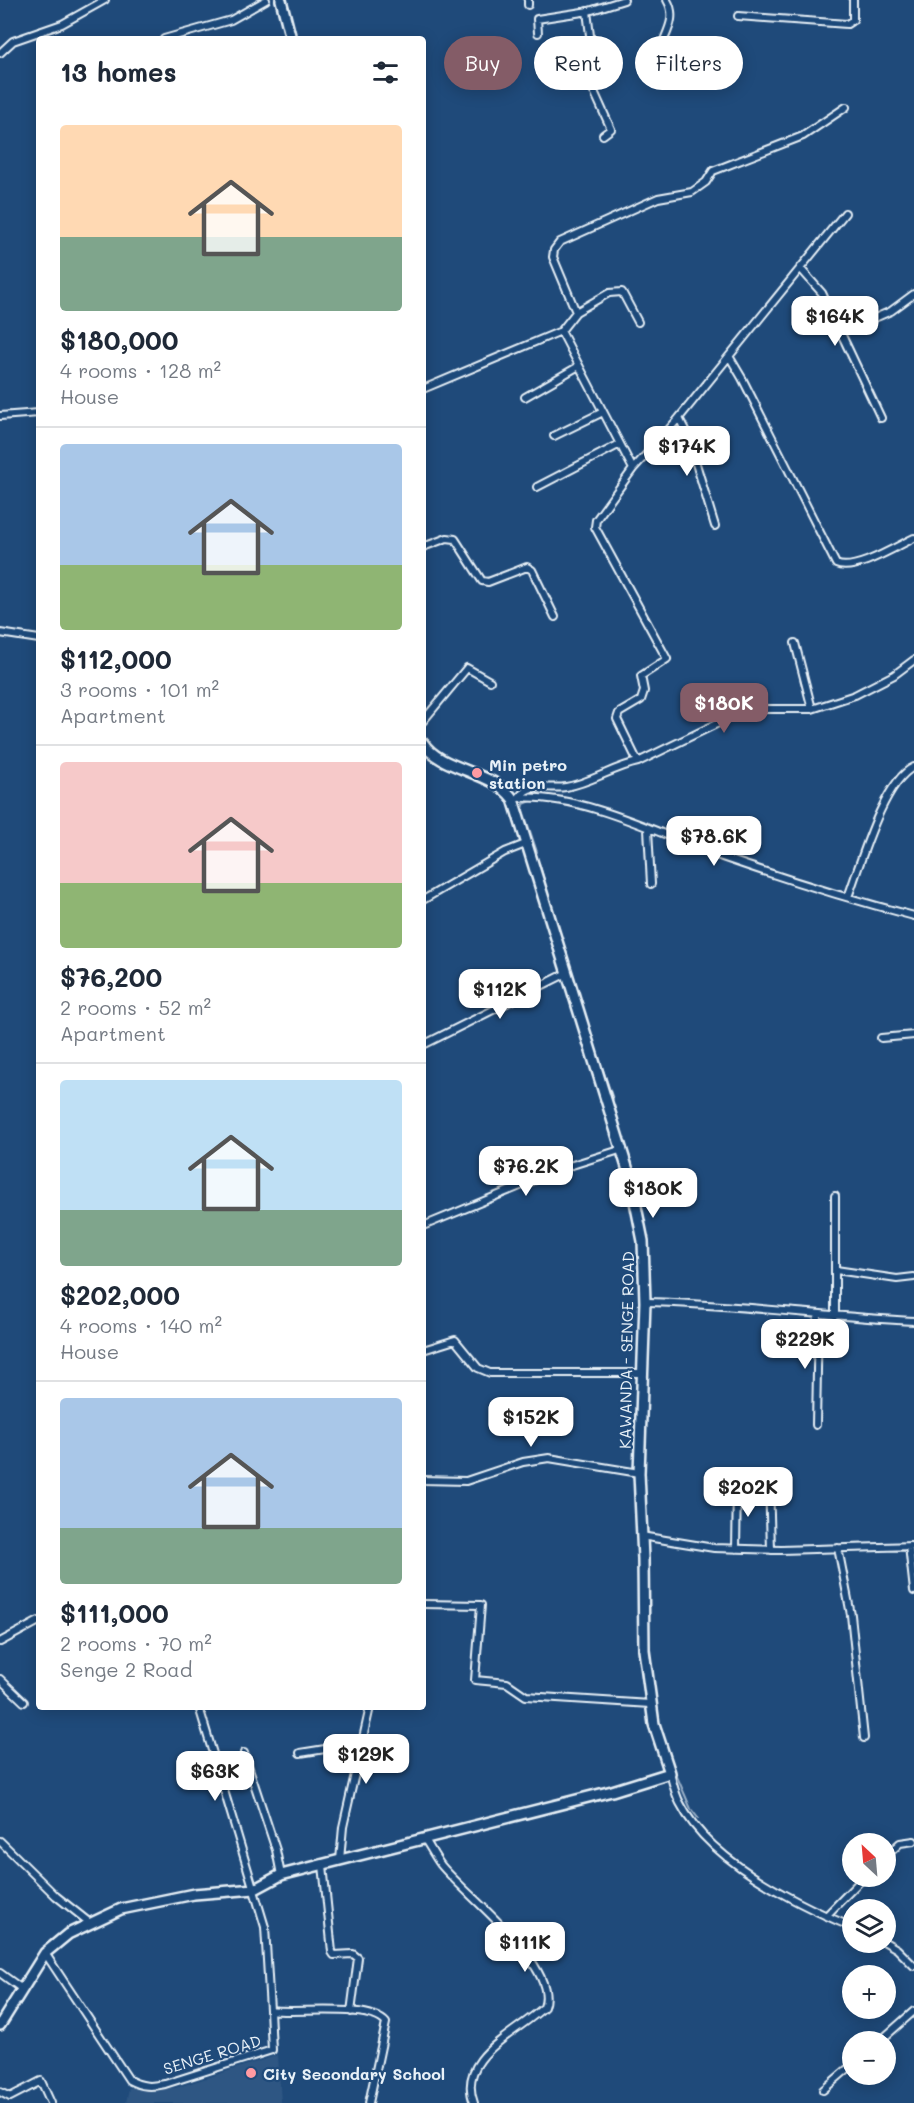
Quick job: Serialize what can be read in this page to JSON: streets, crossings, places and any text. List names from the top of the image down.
{
  "streets": {
    "street": ["KAWANDA - SENGE ROAD", "SENGE ROAD"]
  },
  "places": ["Min petro station", "City Secondary School"],
  "north": "top left",
  "page": {
    "chip": ["Buy", "Rent", "Filters"],
    "heading": "13 homes",
    "list": [
      {
        "name": "$180,000",
        "note": "4 rooms · 128 m² · House"
      },
      {
        "name": "$112,000",
        "note": "3 rooms · 101 m² · Apartment"
      },
      {
        "name": "$76,200",
        "note": "2 rooms · 52 m² · Apartment"
      },
      {
        "name": "$202,000",
        "note": "4 rooms · 140 m² · House"
      },
      {
        "name": "$111,000",
        "note": "2 rooms · 70 m² · Senge 2 Road"
      }
    ],
    "price": [
      "$164K",
      "$174K",
      "$180K",
      "$78.6K",
      "$112K",
      "$76.2K",
      "$180K",
      "$229K",
      "$152K",
      "$202K",
      "$129K",
      "$63K",
      "$111K"
    ],
    "map_buttons": ["+", "−"]
  }
}
